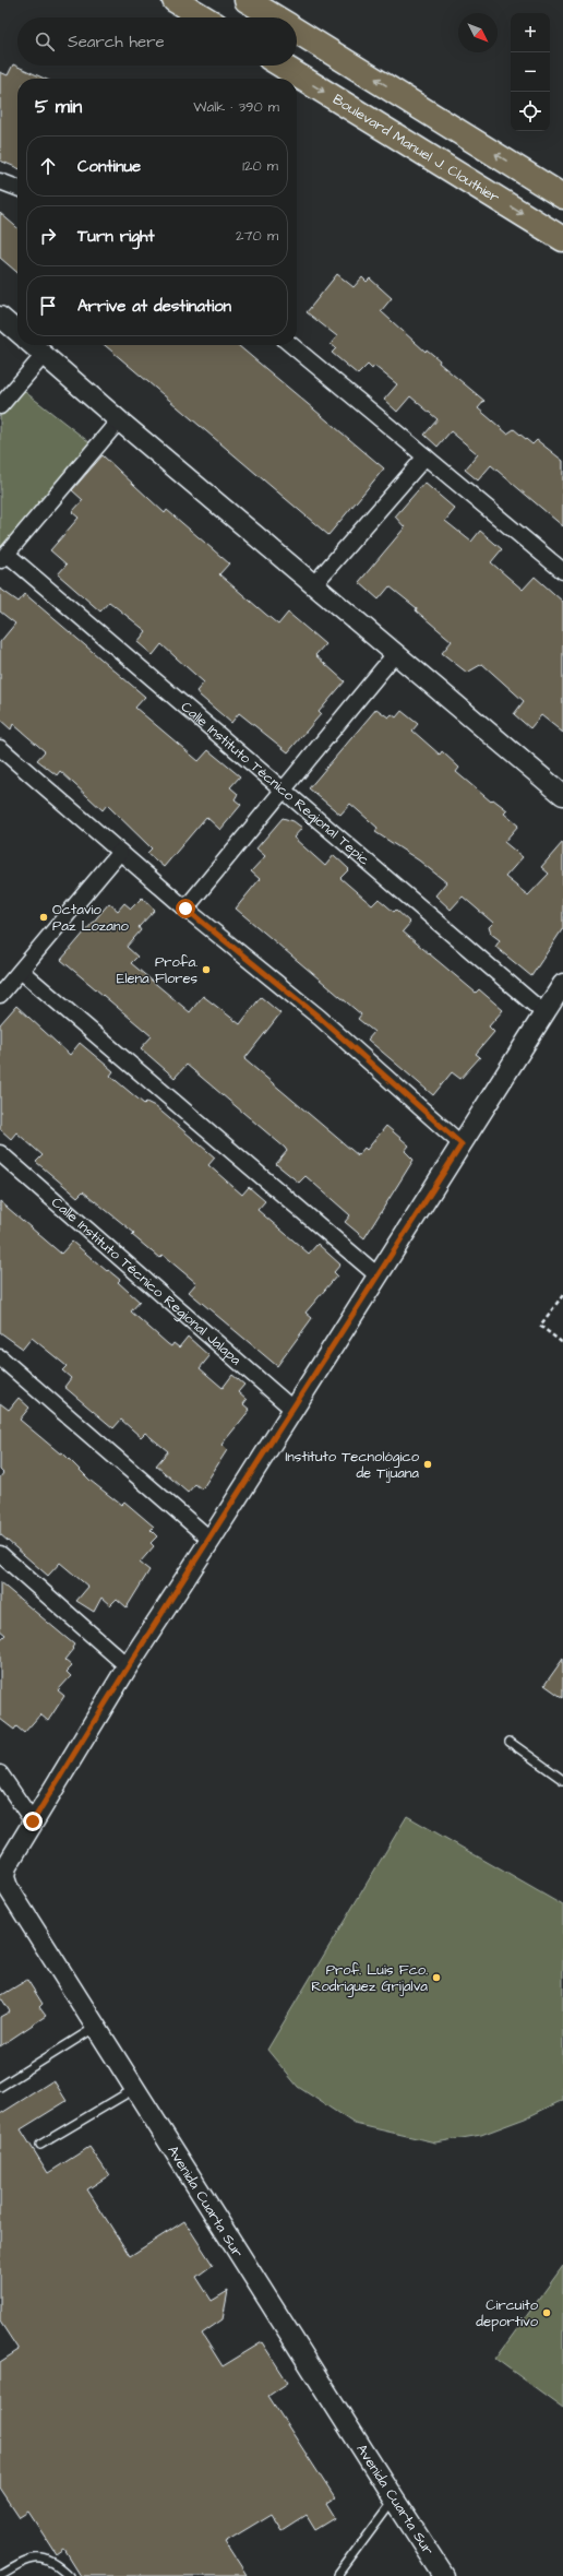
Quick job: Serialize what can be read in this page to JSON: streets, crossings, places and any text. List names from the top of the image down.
{
  "streets": {
    "main road": ["Boulevard Manuel J. Clouthier"],
    "street": ["Calle Instituto Técnico Regional Tepic", "Calle Instituto Técnico Regional Jalapa", "Avenida Cuarta Sur"]
  },
  "places": [
    "Octavio Paz Lozano",
    "Profa. Elena Flores",
    "Instituto Tecnológico de Tijuana",
    "Prof. Luis Fco. Rodriguez Grijalva",
    "Circuito deportivo"
  ],
  "north": "bottom right",
  "page": {
    "map_buttons": ["+", "−"],
    "search": "Search here",
    "heading": ["5 min", "Walk · 390 m"],
    "list": [
      ["Continue", "120 m"],
      ["Turn right", "270 m"],
      "Arrive at destination"
    ]
  }
}
